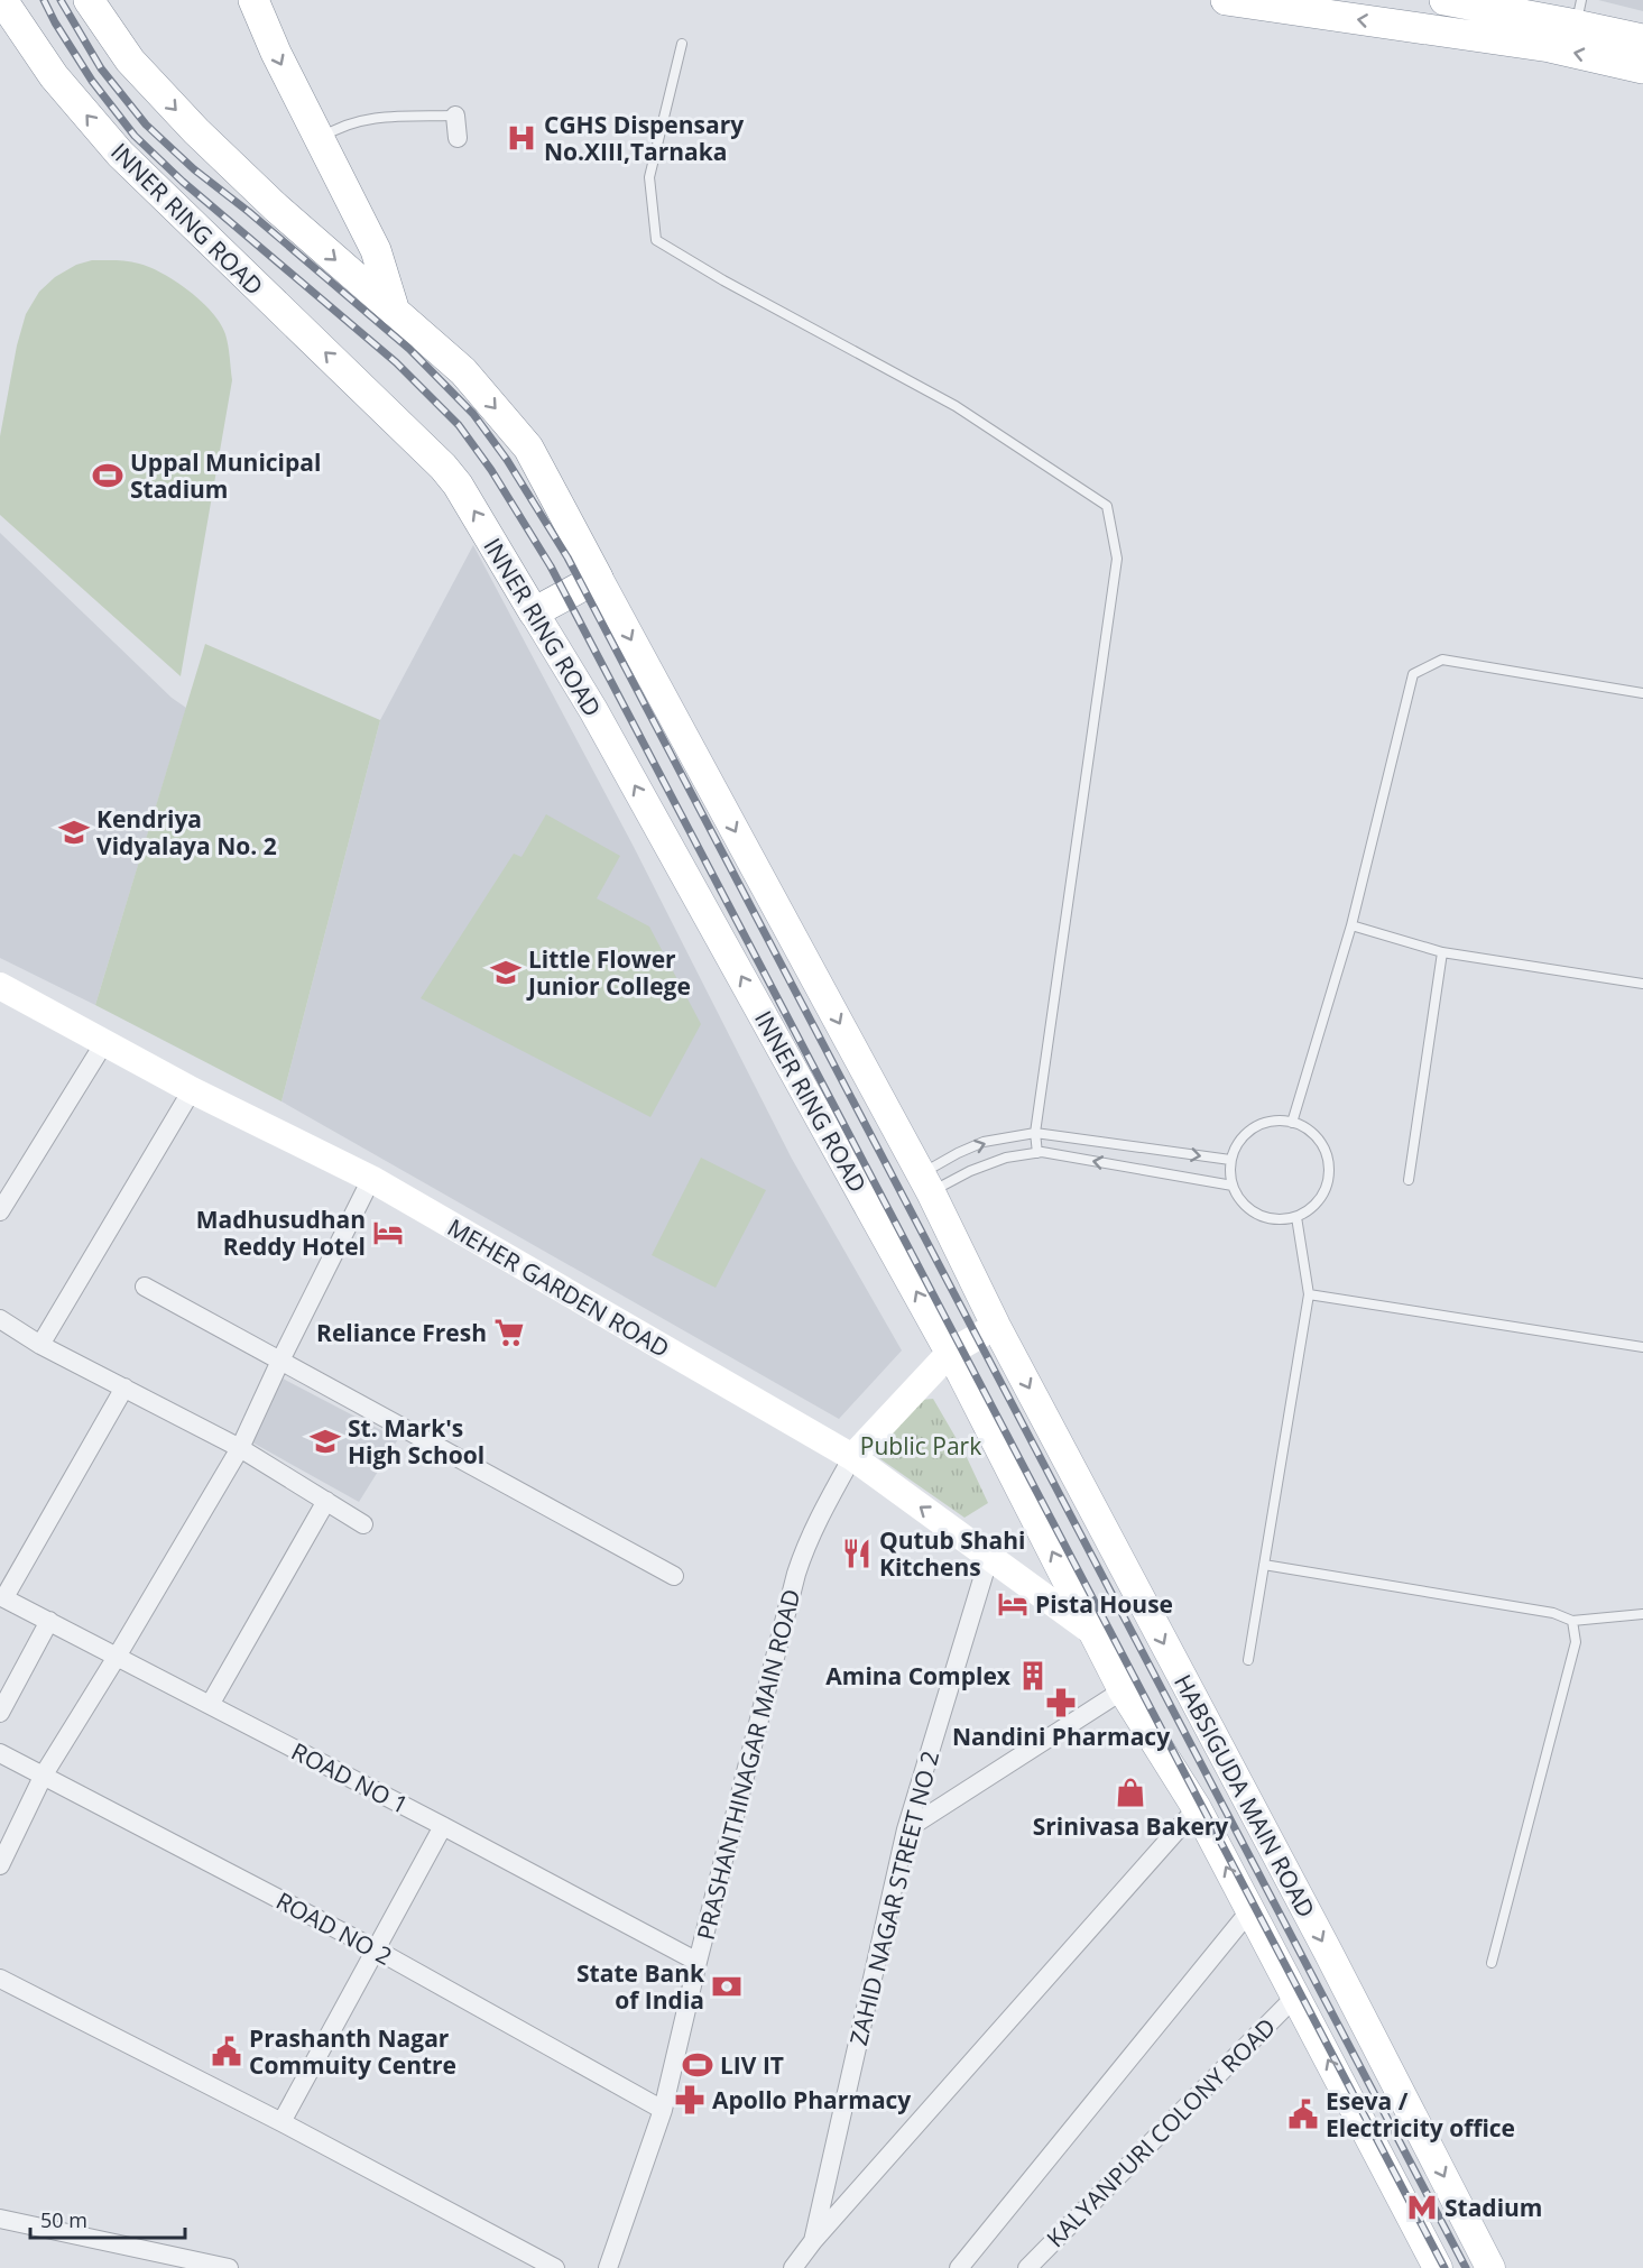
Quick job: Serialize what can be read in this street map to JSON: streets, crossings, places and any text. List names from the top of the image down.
{
  "streets": {
    "highway": ["INNER RING ROAD"],
    "main road": ["MEHER GARDEN ROAD", "PRASHANTHINAGAR MAIN ROAD", "HABSIGUDA MAIN ROAD"],
    "street": [
      "ROAD NO 1",
      "ZAHID NAGAR STREET NO 2",
      "ROAD NO 2",
      "KALYANPURI COLONY ROAD"
    ]
  },
  "crossings": [
    ["INNER RING ROAD", "PRASHANTHINAGAR MAIN ROAD"],
    ["INNER RING ROAD", "HABSIGUDA MAIN ROAD"],
    ["MEHER GARDEN ROAD", "PRASHANTHINAGAR MAIN ROAD"],
    ["MEHER GARDEN ROAD", "HABSIGUDA MAIN ROAD"],
    ["MEHER GARDEN ROAD", "ZAHID NAGAR STREET NO 2"],
    ["PRASHANTHINAGAR MAIN ROAD", "ROAD NO 1"],
    ["PRASHANTHINAGAR MAIN ROAD", "HABSIGUDA MAIN ROAD"],
    ["PRASHANTHINAGAR MAIN ROAD", "ROAD NO 2"],
    ["HABSIGUDA MAIN ROAD", "KALYANPURI COLONY ROAD"]
  ],
  "parks": ["Public Park"],
  "places": {
    "hospital": ["CGHS Dispensary No.XIII,Tarnaka"],
    "sports": ["Uppal Municipal Stadium", "LIV IT"],
    "school or university": ["Kendriya Vidyalaya No. 2", "Little Flower Junior College", "St. Mark's High School"],
    "hotel": ["Madhusudhan Reddy Hotel", "Pista House"],
    "supermarket": ["Reliance Fresh"],
    "restaurant": ["Qutub Shahi Kitchens"],
    "building": ["Amina Complex"],
    "pharmacy": ["Nandini Pharmacy", "Apollo Pharmacy"],
    "shop": ["Srinivasa Bakery"],
    "bank": ["State Bank of India"],
    "public building": ["Prashanth Nagar Commuity Centre", "Eseva / Electricity office"],
    "metro station": ["Stadium"]
  },
  "scale_bar": "50 m"
}
